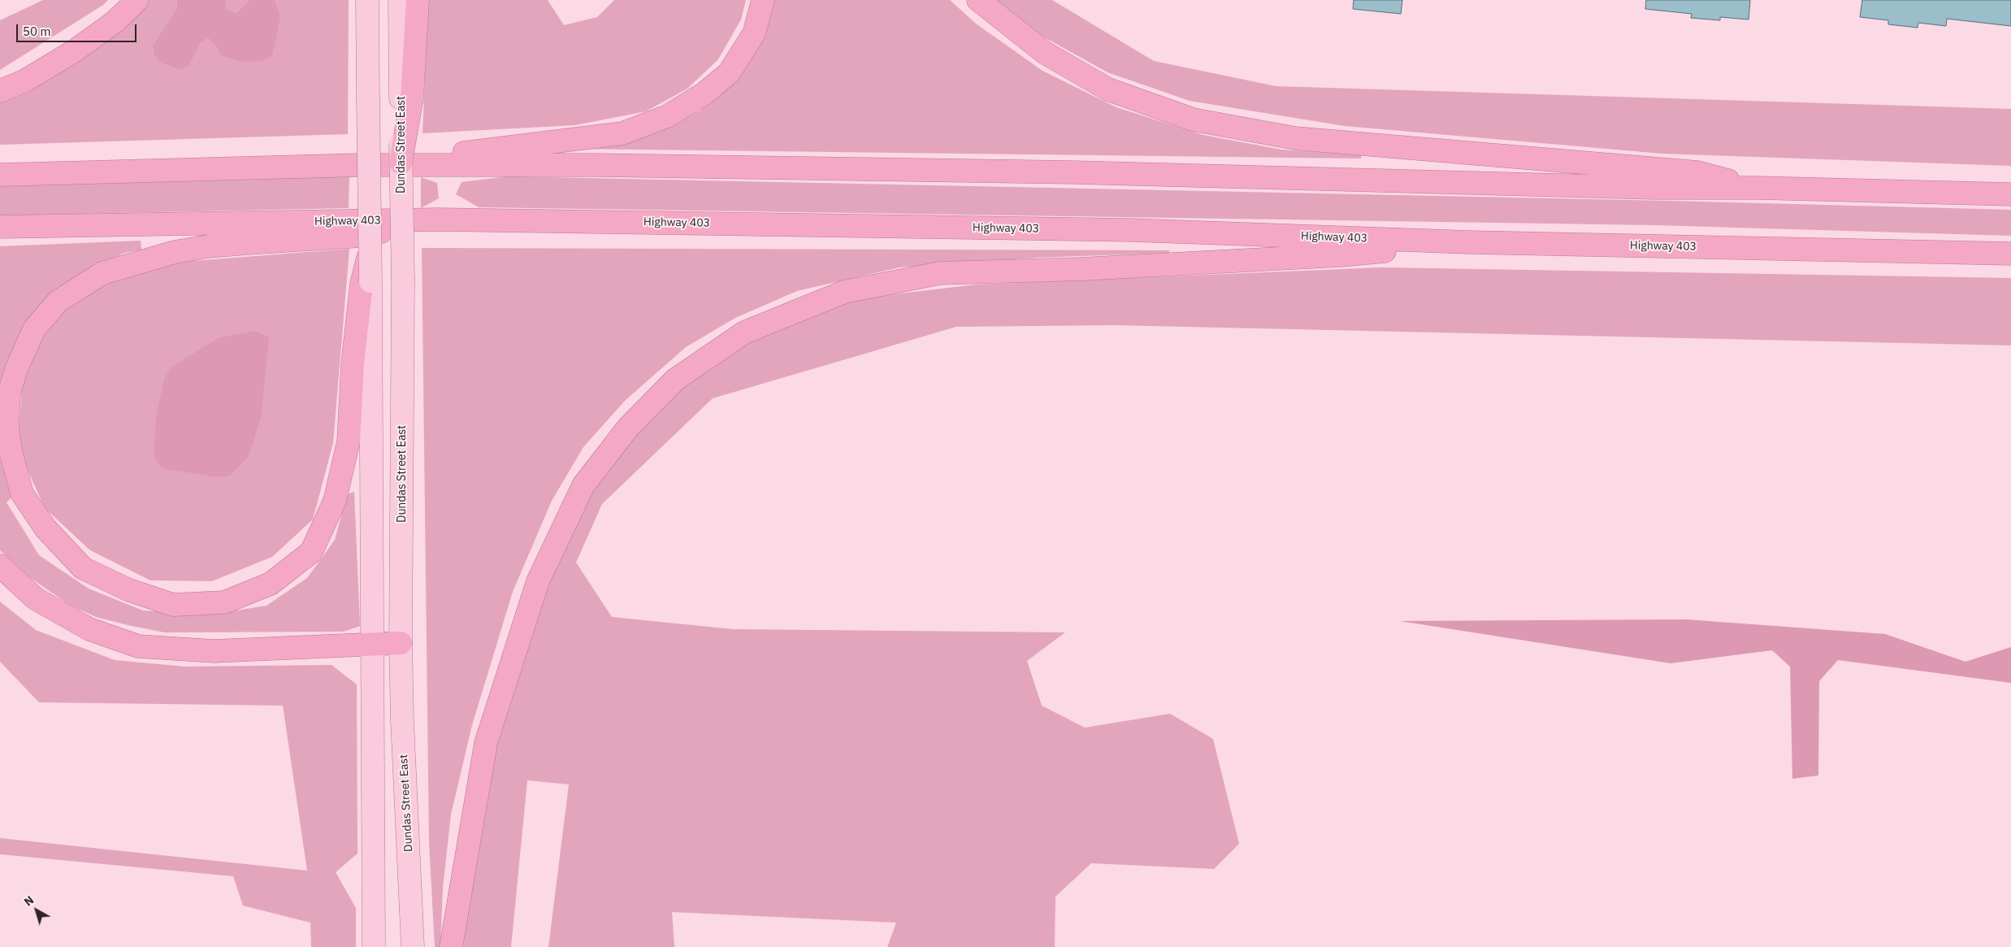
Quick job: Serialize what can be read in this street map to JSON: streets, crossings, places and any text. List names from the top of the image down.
{
  "streets": {
    "highway": ["Highway 403"],
    "main road": ["Dundas Street East"]
  },
  "scale_bar": "50 m",
  "north": "top left"
}
